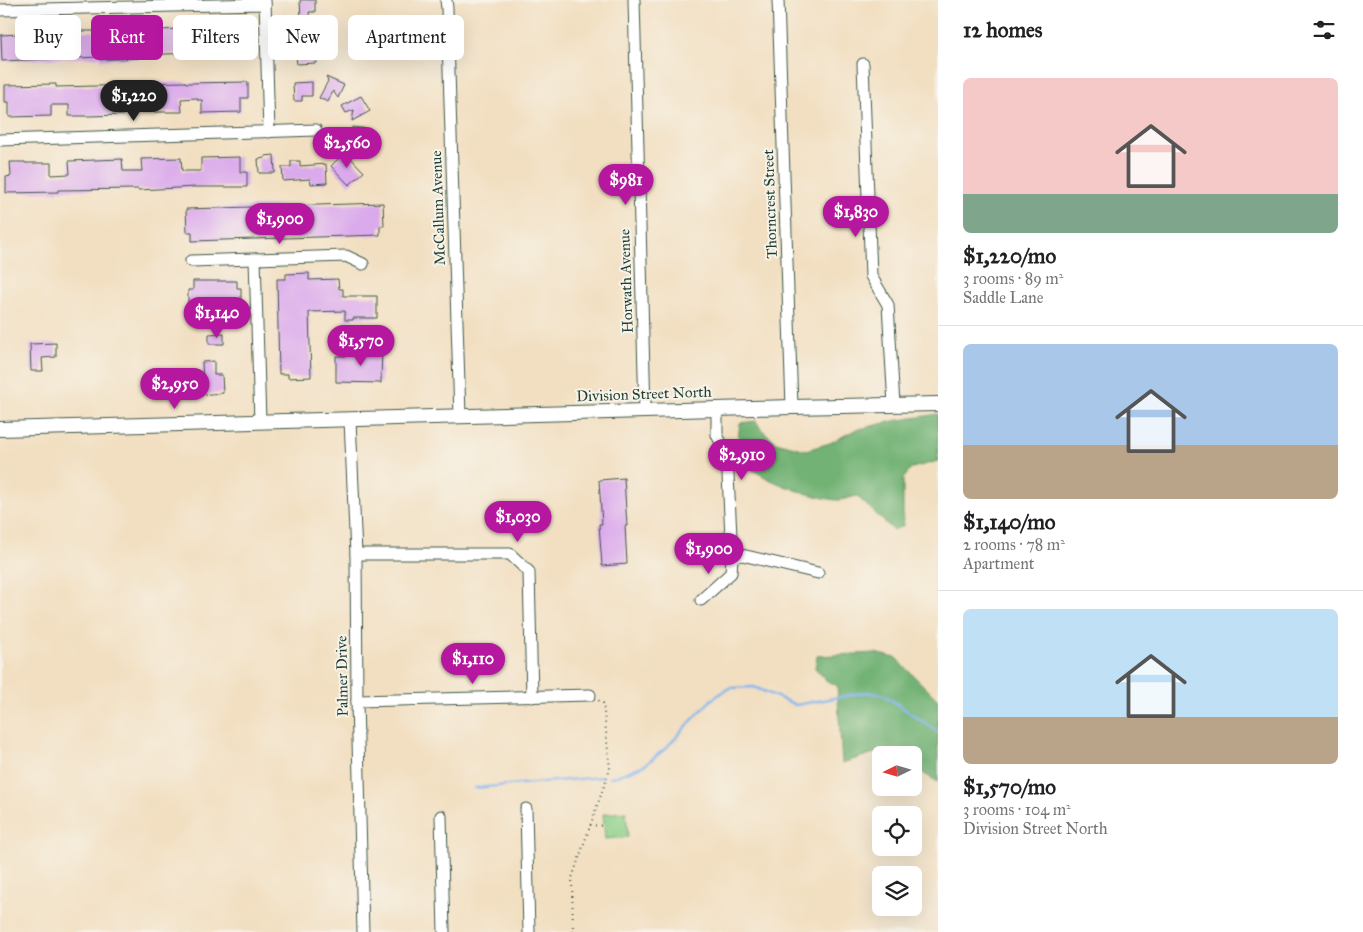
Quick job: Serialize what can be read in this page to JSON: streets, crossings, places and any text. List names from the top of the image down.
{
  "streets": {
    "main road": ["Division Street North"],
    "street": [
      "Thorncrest Street",
      "McCallum Avenue",
      "Horwath Avenue",
      "Palmer Drive"
    ]
  },
  "crossings": [
    ["Thorncrest Street", "Division Street North"],
    ["McCallum Avenue", "Division Street North"],
    ["Horwath Avenue", "Division Street North"],
    ["Division Street North", "Palmer Drive"]
  ],
  "north": "left",
  "page": {
    "heading": "12 homes",
    "chip": [
      "Buy",
      "Rent",
      "Filters",
      "New",
      "Apartment"
    ],
    "list": [
      {
        "name": "$1,220/mo",
        "note": "3 rooms · 89 m² · Saddle Lane"
      },
      {
        "name": "$1,140/mo",
        "note": "2 rooms · 78 m² · Apartment"
      },
      {
        "name": "$1,570/mo",
        "note": "3 rooms · 104 m² · Division Street North"
      }
    ],
    "price": [
      "$1,220",
      "$2,560",
      "$981",
      "$1,830",
      "$1,900",
      "$1,140",
      "$1,570",
      "$2,950",
      "$2,910",
      "$1,030",
      "$1,900",
      "$1,110"
    ]
  }
}
